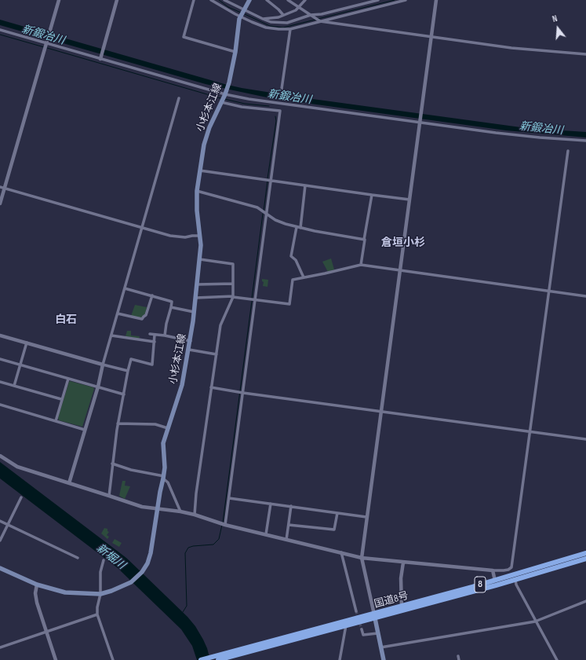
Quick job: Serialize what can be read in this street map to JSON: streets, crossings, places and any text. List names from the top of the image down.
{
  "streets": {
    "highway": ["8", "国道8号"],
    "main road": ["小杉本江線"]
  },
  "districts": ["倉垣小杉", "白石"],
  "water": ["新鍛冶川", "新堀川"],
  "north": "top"
}
